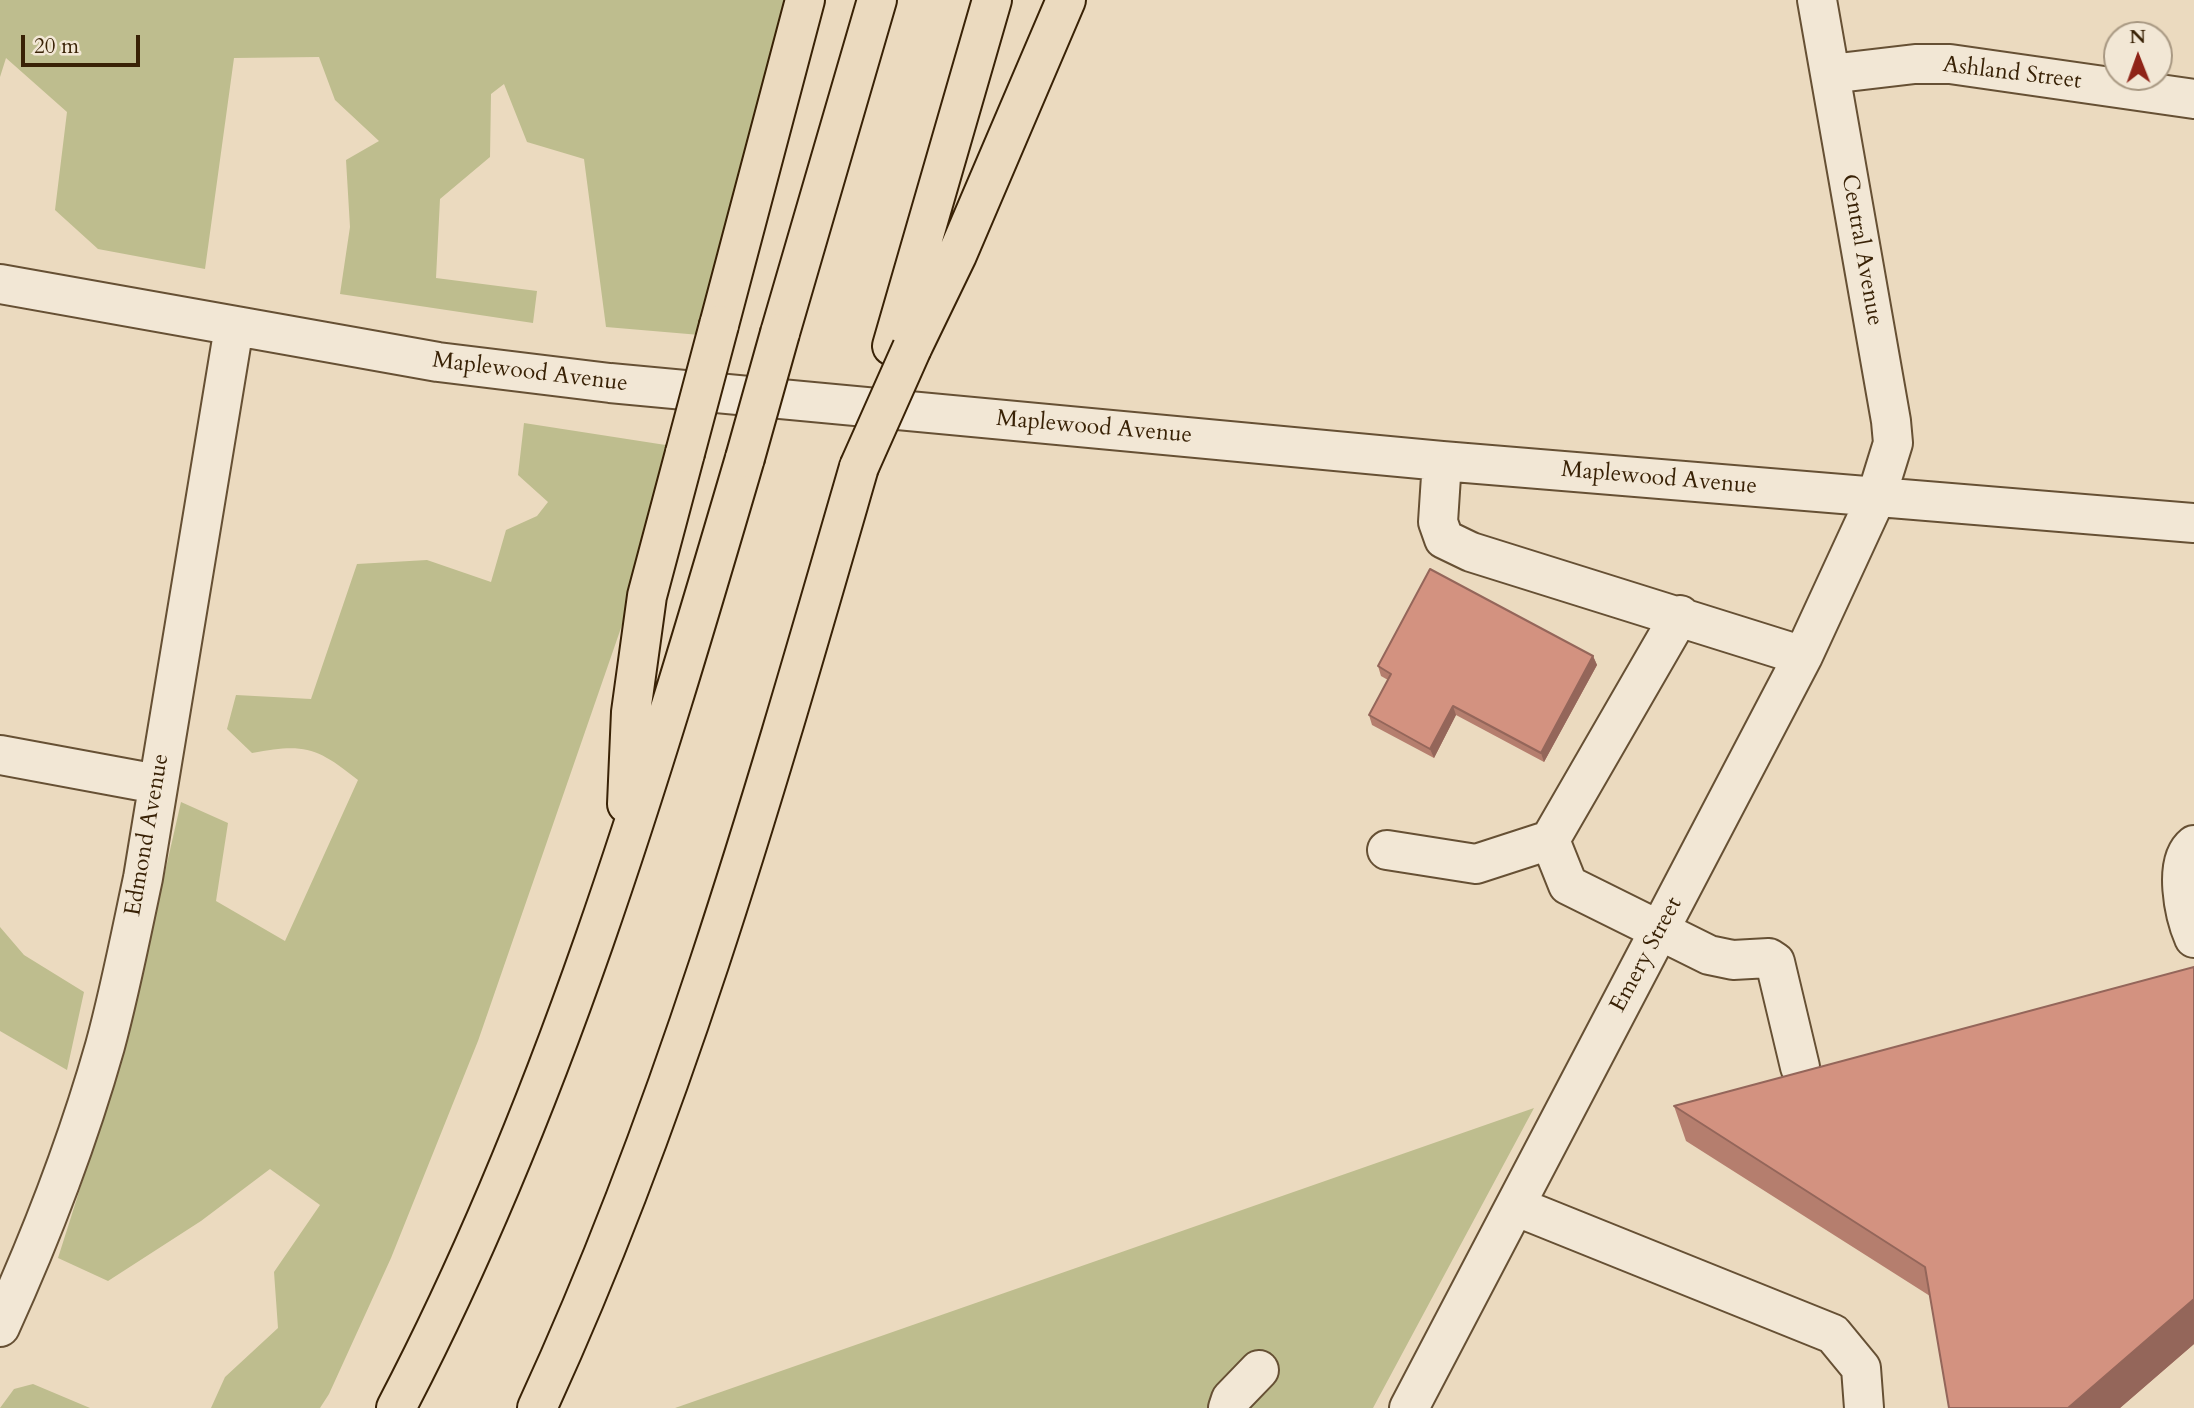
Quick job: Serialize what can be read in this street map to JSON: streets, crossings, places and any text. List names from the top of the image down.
{
  "streets": {
    "street": [
      "Ashland Street",
      "Central Avenue",
      "Maplewood Avenue",
      "Edmond Avenue",
      "Emery Street"
    ]
  },
  "crossings": [
    ["Ashland Street", "Central Avenue"],
    ["Central Avenue", "Maplewood Avenue"],
    ["Central Avenue", "Emery Street"],
    ["Maplewood Avenue", "Edmond Avenue"],
    ["Maplewood Avenue", "Emery Street"]
  ],
  "scale_bar": "20 m",
  "north": "top"
}
